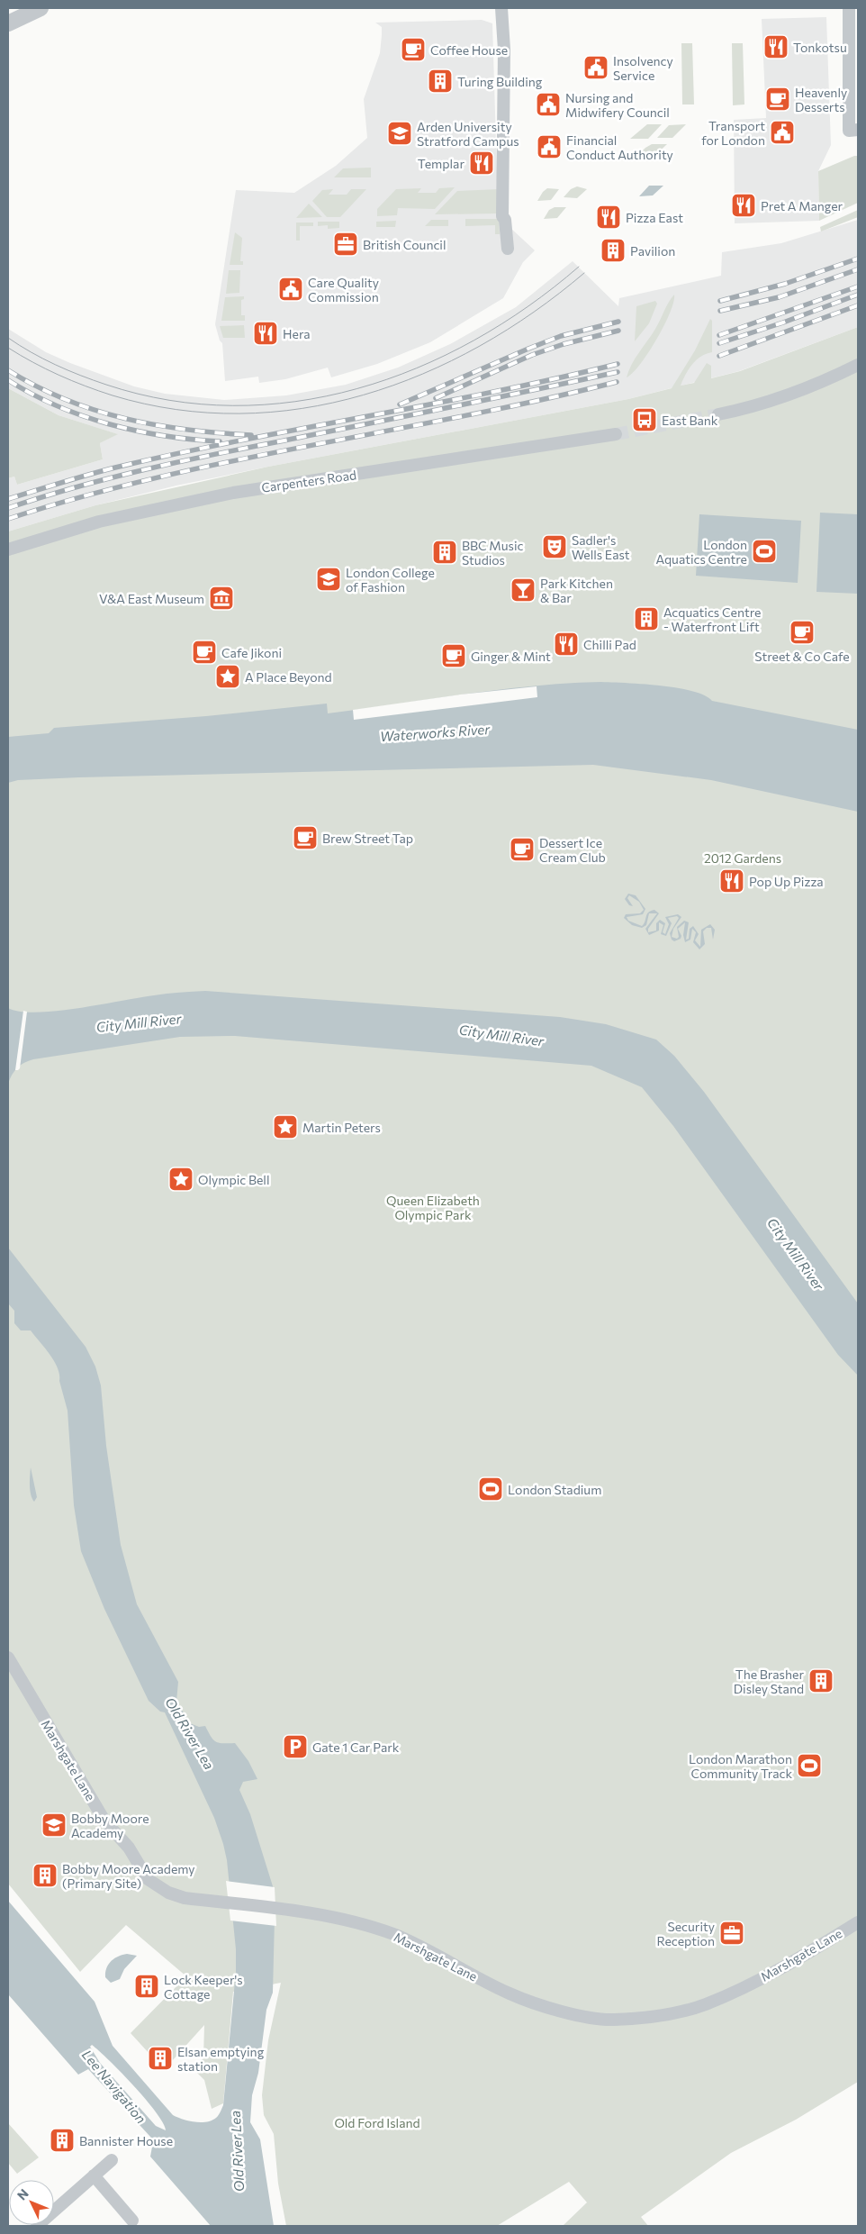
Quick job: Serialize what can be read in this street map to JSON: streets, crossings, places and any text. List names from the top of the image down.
{
  "streets": {
    "street": ["Carpenters Road", "Marshgate Lane"]
  },
  "water": [
    "Waterworks River",
    "City Mill River",
    "Old River Lea",
    "Lee Navigation"
  ],
  "parks": ["2012 Gardens", "Queen Elizabeth Olympic Park", "Old Ford Island"],
  "places": {
    "restaurant": [
      "Tonkotsu",
      "Templar",
      "Pret A Manger",
      "Pizza East",
      "Hera",
      "Chilli Pad",
      "Pop Up Pizza"
    ],
    "cafe": [
      "Coffee House",
      "Heavenly Desserts",
      "Street & Co Cafe",
      "Cafe Jikoni",
      "Ginger & Mint",
      "Brew Street Tap",
      "Dessert Ice Cream Club"
    ],
    "public building": [
      "Insolvency Service",
      "Nursing and Midwifery Council",
      "Transport for London",
      "Financial Conduct Authority",
      "Care Quality Commission"
    ],
    "building": [
      "Turing Building",
      "Pavilion",
      "BBC Music Studios",
      "Acquatics Centre - Waterfront Lift",
      "The Brasher Disley Stand",
      "Bobby Moore Academy (Primary Site)",
      "Lock Keeper's Cottage",
      "Elsan emptying station",
      "Bannister House"
    ],
    "school or university": ["Arden University Stratford Campus", "London College of Fashion", "Bobby Moore Academy"],
    "office": ["British Council", "Security Reception"],
    "bus stop": ["East Bank"],
    "theatre": ["Sadler's Wells East"],
    "sports": ["London Aquatics Centre", "London Stadium", "London Marathon Community Track"],
    "bar": ["Park Kitchen & Bar"],
    "museum": ["V&A East Museum"],
    "place": ["A Place Beyond", "Martin Peters", "Olympic Bell"],
    "parking": ["Gate 1 Car Park"]
  },
  "north": "top left"
}
